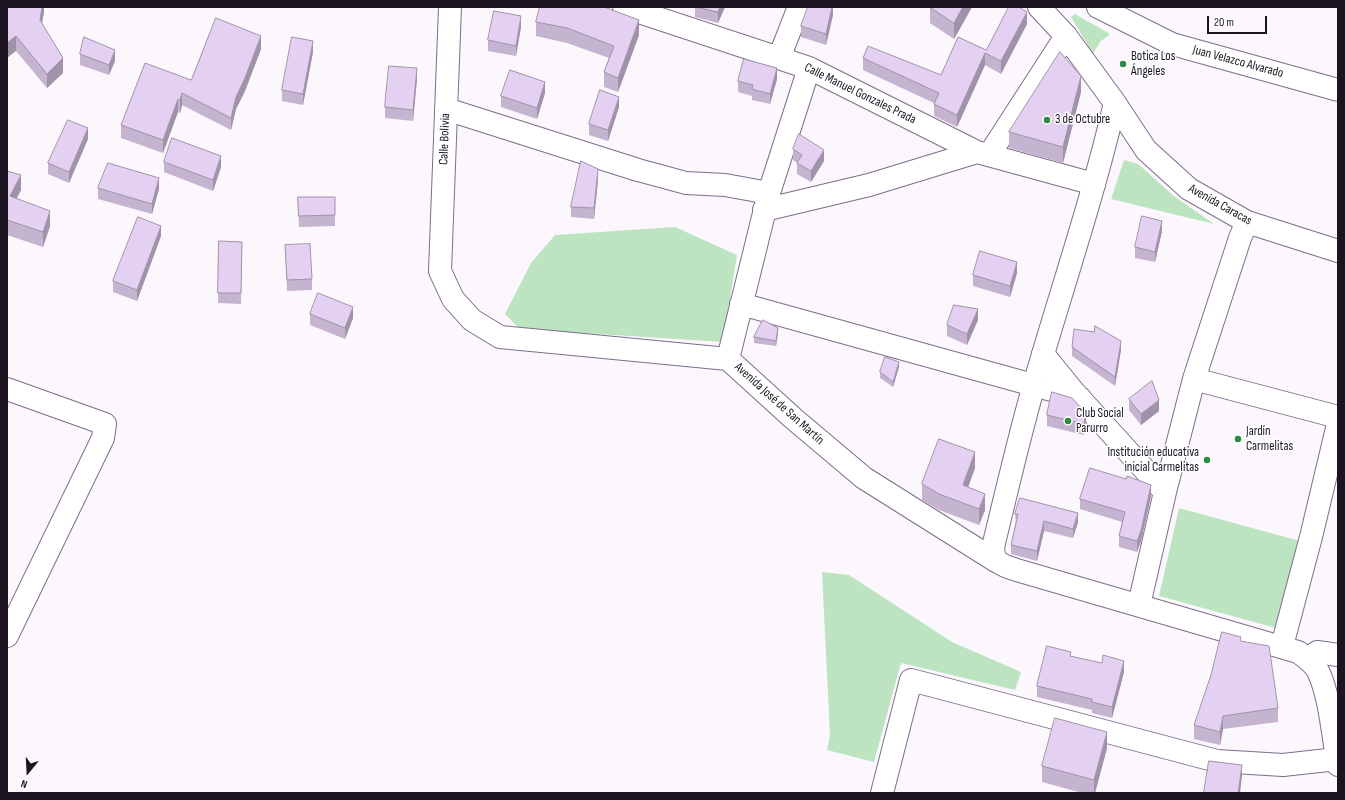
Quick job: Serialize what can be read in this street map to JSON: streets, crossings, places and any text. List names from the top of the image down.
{
  "streets": {
    "street": [
      "Juan Velazco Alvarado",
      "Calle Manuel Gonzales Prada",
      "Calle Bolivia",
      "Avenida Caracas",
      "Avenida José de San Martín"
    ]
  },
  "crossings": [
    ["Calle Bolivia", "Avenida José de San Martín"]
  ],
  "places": [
    "Botica Los Ángeles",
    "3 de Octubre",
    "Club Social Parurro",
    "Jardín Carmelitas",
    "Institución educativa inicial Carmelitas"
  ],
  "scale_bar": "20 m",
  "north": "bottom"
}
